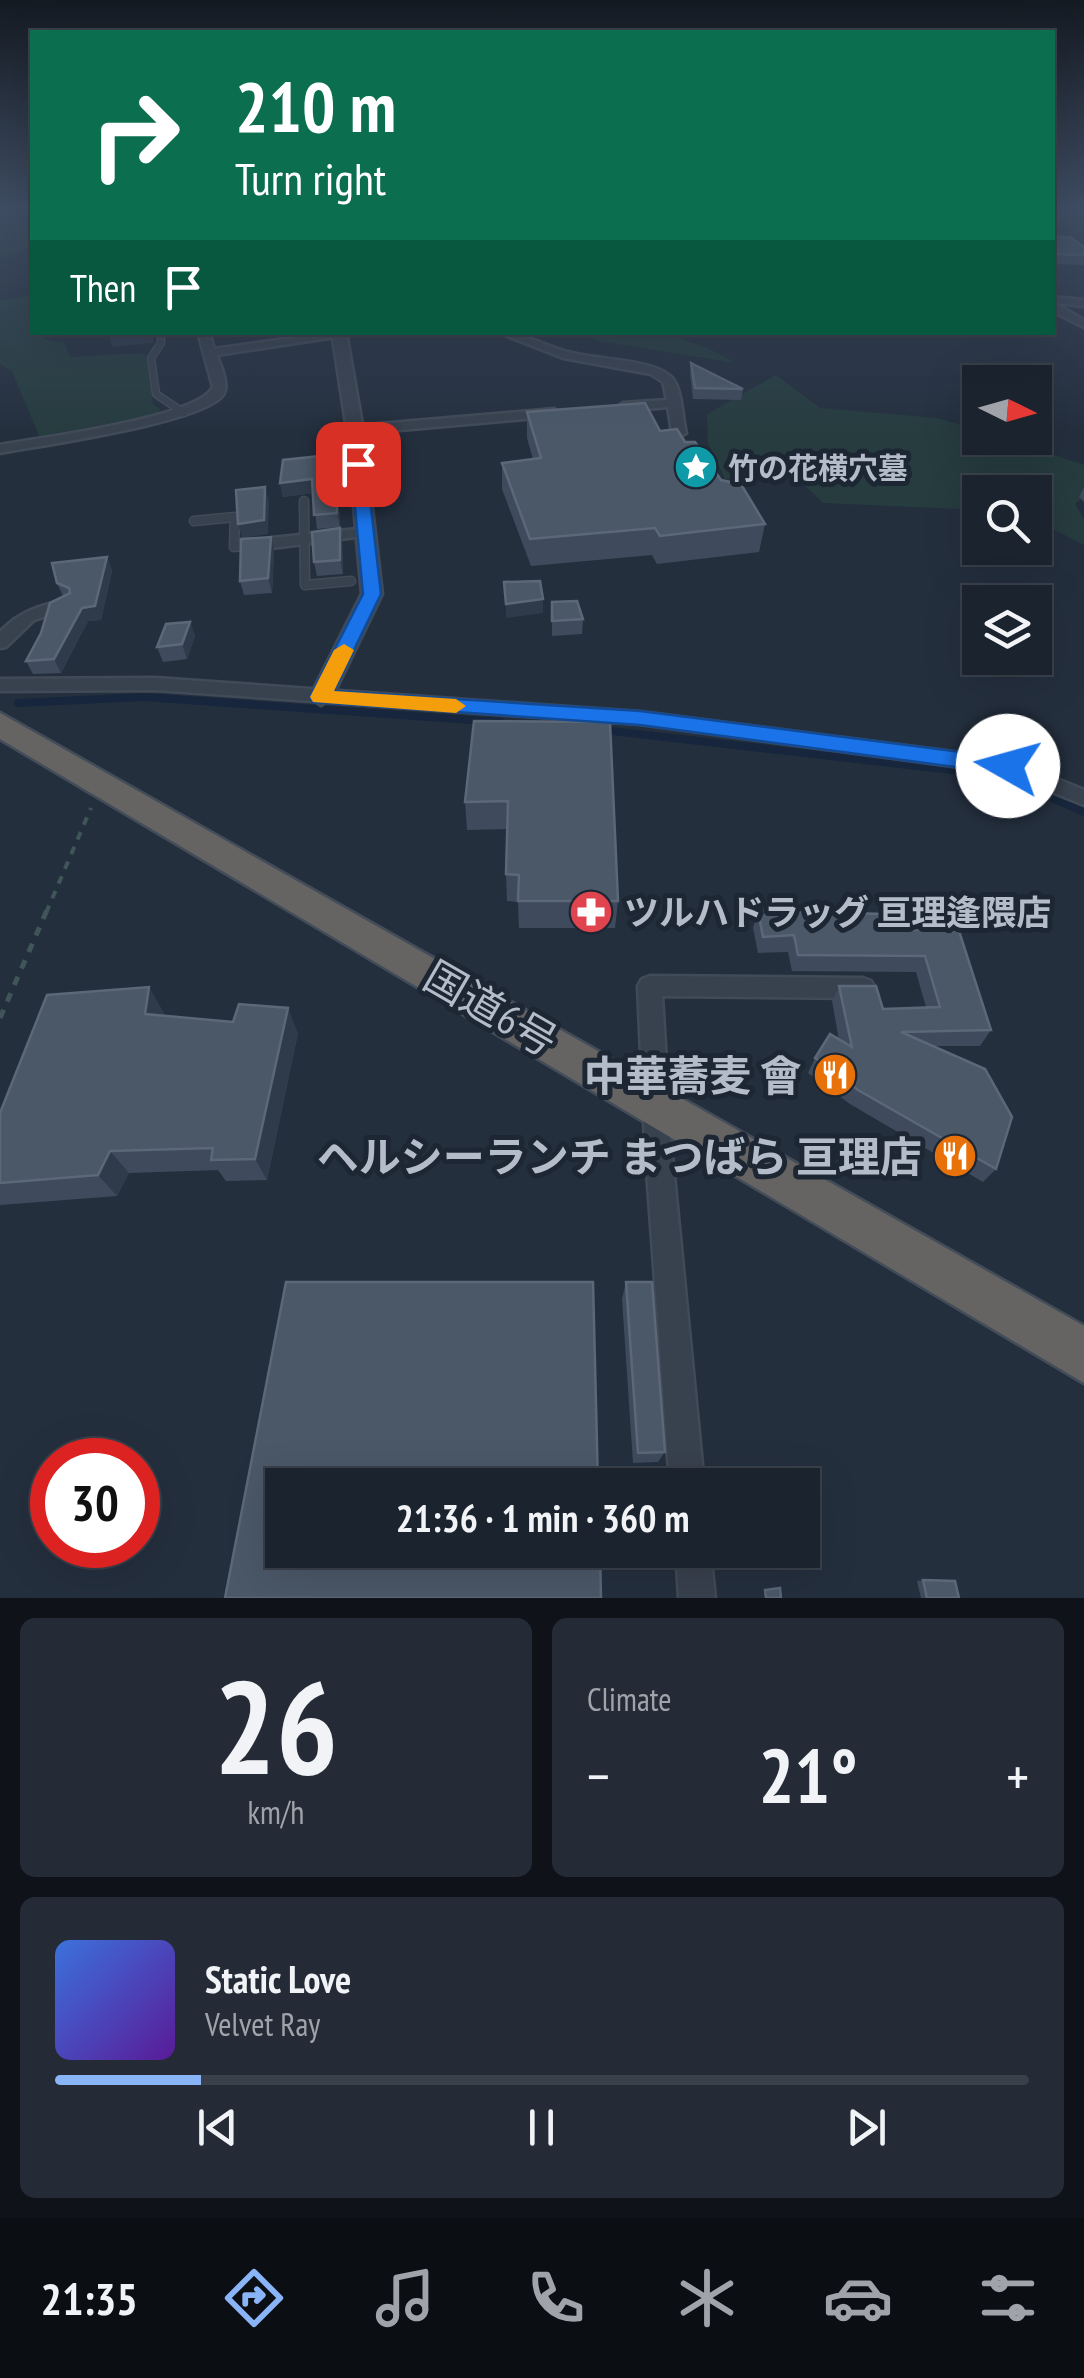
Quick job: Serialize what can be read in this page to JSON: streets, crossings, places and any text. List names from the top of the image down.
{
  "streets": {
    "highway": ["国道6号"]
  },
  "places": {
    "place": ["竹の花横穴墓"],
    "pharmacy": ["ツルハドラッグ 亘理逢隈店"],
    "restaurant": ["中華蕎麦 會", "ヘルシーランチ まつばら 亘理店"]
  },
  "north": "right",
  "page": {
    "turn": ["210 m", "Turn right"],
    "then": "Then",
    "limit": "30",
    "trip": "21:36 · 1 min · 360 m",
    "tile": [
      ["26", "km/h"],
      "Climate"
    ],
    "heat": ["−", "21°", "+"],
    "song": ["Static Love", "Velvet Ray"],
    "tabs": "21:35"
  }
}
